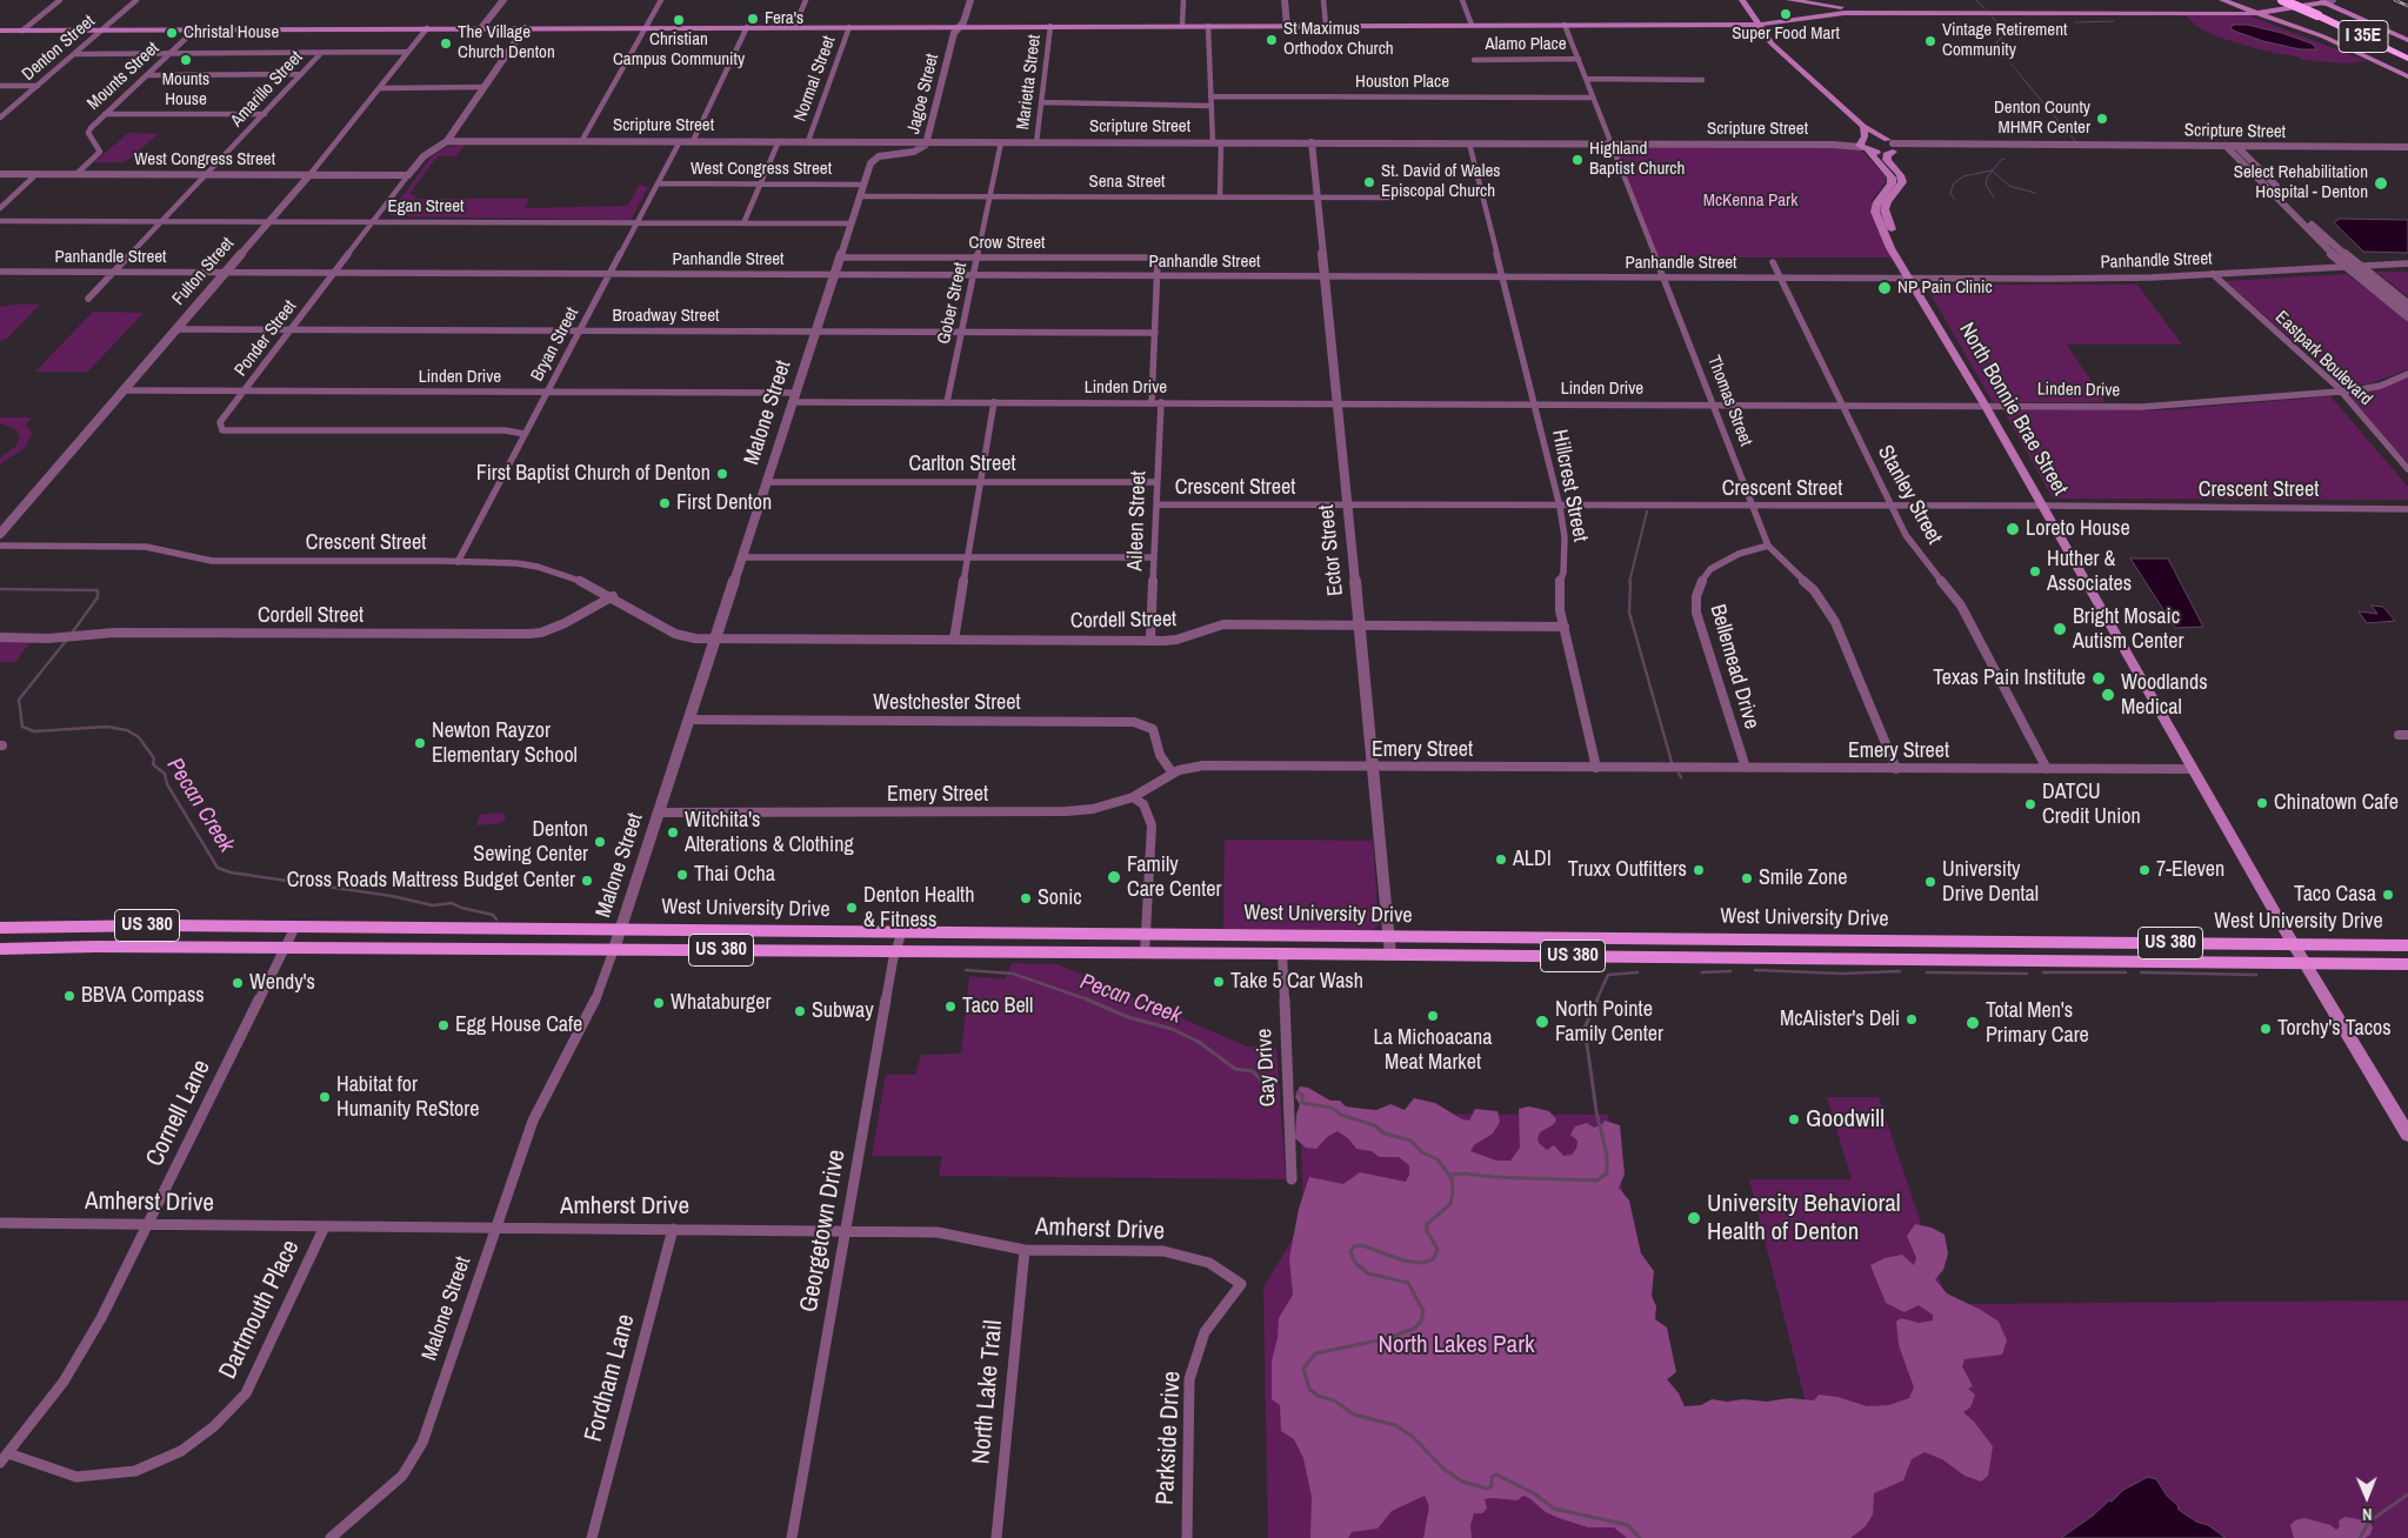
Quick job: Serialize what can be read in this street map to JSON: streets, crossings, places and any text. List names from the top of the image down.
{
  "streets": {
    "highway": ["I 35E"],
    "main road": ["North Bonnie Brae Street", "West University Drive", "US 380"],
    "street": [
      "Alamo Place",
      "Denton Street",
      "Mounts Street",
      "Normal Street",
      "Marietta Street",
      "Houston Place",
      "Amarillo Street",
      "Jagoe Street",
      "Scripture Street",
      "West Congress Street",
      "Sena Street",
      "Egan Street",
      "Crow Street",
      "Panhandle Street",
      "Fulton Street",
      "Gober Street",
      "Broadway Street",
      "Ponder Street",
      "Bryan Street",
      "Eastpark Boulevard",
      "Linden Drive",
      "Thomas Street",
      "Malone Street",
      "Carlton Street",
      "Hillcrest Street",
      "Crescent Street",
      "Stanley Street",
      "Aileen Street",
      "Ector Street",
      "Cordell Street",
      "Bellemead Drive",
      "Westchester Street",
      "Emery Street",
      "Gay Drive",
      "Cornell Lane",
      "Amherst Drive",
      "Georgetown Drive",
      "Dartmouth Place",
      "Fordham Lane",
      "North Lake Trail",
      "Parkside Drive"
    ]
  },
  "crossings": [
    ["Alamo Place", "Thomas Street"],
    ["Mounts Street", "West Congress Street"],
    ["Normal Street", "Scripture Street"],
    ["Marietta Street", "Scripture Street"],
    ["Houston Place", "Thomas Street"],
    ["Amarillo Street", "West Congress Street"],
    ["Amarillo Street", "Egan Street"],
    ["Amarillo Street", "Panhandle Street"],
    ["Jagoe Street", "Scripture Street"],
    ["Jagoe Street", "Malone Street"],
    ["Scripture Street", "Gober Street"],
    ["Scripture Street", "Ponder Street"],
    ["Scripture Street", "Bryan Street"],
    ["Scripture Street", "Thomas Street"],
    ["Scripture Street", "North Bonnie Brae Street"],
    ["Scripture Street", "Hillcrest Street"],
    ["Scripture Street", "Ector Street"],
    ["West Congress Street", "Fulton Street"],
    ["West Congress Street", "Ponder Street"],
    ["West Congress Street", "Bryan Street"],
    ["West Congress Street", "Malone Street"],
    ["Sena Street", "Gober Street"],
    ["Sena Street", "Malone Street"],
    ["Sena Street", "Ector Street"],
    ["Egan Street", "Fulton Street"],
    ["Egan Street", "Ponder Street"],
    ["Egan Street", "Bryan Street"],
    ["Egan Street", "Malone Street"],
    ["Crow Street", "Panhandle Street"],
    ["Crow Street", "Gober Street"],
    ["Crow Street", "Malone Street"],
    ["Crow Street", "Aileen Street"],
    ["Panhandle Street", "Fulton Street"],
    ["Panhandle Street", "Gober Street"],
    ["Panhandle Street", "Ponder Street"],
    ["Panhandle Street", "Bryan Street"],
    ["Panhandle Street", "Eastpark Boulevard"],
    ["Panhandle Street", "Thomas Street"],
    ["Panhandle Street", "North Bonnie Brae Street"],
    ["Panhandle Street", "Malone Street"],
    ["Panhandle Street", "Hillcrest Street"],
    ["Panhandle Street", "Stanley Street"],
    ["Panhandle Street", "Aileen Street"],
    ["Panhandle Street", "Ector Street"],
    ["Fulton Street", "Broadway Street"],
    ["Fulton Street", "Linden Drive"],
    ["Gober Street", "Broadway Street"],
    ["Gober Street", "Linden Drive"],
    ["Broadway Street", "Ponder Street"],
    ["Broadway Street", "Bryan Street"],
    ["Broadway Street", "Malone Street"],
    ["Broadway Street", "Aileen Street"],
    ["Ponder Street", "Bryan Street"],
    ["Ponder Street", "Linden Drive"],
    ["Bryan Street", "Linden Drive"],
    ["Bryan Street", "Crescent Street"],
    ["Eastpark Boulevard", "Linden Drive"],
    ["Linden Drive", "Thomas Street"],
    ["Linden Drive", "North Bonnie Brae Street"],
    ["Linden Drive", "Malone Street"],
    ["Linden Drive", "Hillcrest Street"],
    ["Linden Drive", "Stanley Street"],
    ["Linden Drive", "Aileen Street"],
    ["Linden Drive", "Ector Street"],
    ["Thomas Street", "Crescent Street"],
    ["Thomas Street", "Bellemead Drive"],
    ["Thomas Street", "Emery Street"],
    ["North Bonnie Brae Street", "Crescent Street"],
    ["North Bonnie Brae Street", "Emery Street"],
    ["North Bonnie Brae Street", "West University Drive"],
    ["Malone Street", "Carlton Street"],
    ["Malone Street", "Crescent Street"],
    ["Malone Street", "Cordell Street"],
    ["Malone Street", "Westchester Street"],
    ["Malone Street", "Emery Street"],
    ["Malone Street", "West University Drive"],
    ["Malone Street", "Amherst Drive"],
    ["Carlton Street", "Aileen Street"],
    ["Hillcrest Street", "Crescent Street"],
    ["Hillcrest Street", "Cordell Street"],
    ["Hillcrest Street", "Emery Street"],
    ["Crescent Street", "Stanley Street"],
    ["Crescent Street", "Aileen Street"],
    ["Crescent Street", "Ector Street"],
    ["Crescent Street", "Cordell Street"],
    ["Stanley Street", "Emery Street"],
    ["Aileen Street", "Cordell Street"],
    ["Ector Street", "Cordell Street"],
    ["Ector Street", "Emery Street"],
    ["Ector Street", "West University Drive"],
    ["Bellemead Drive", "Emery Street"],
    ["Westchester Street", "Emery Street"],
    ["West University Drive", "Gay Drive"],
    ["West University Drive", "Cornell Lane"],
    ["West University Drive", "Georgetown Drive"],
    ["Cornell Lane", "Amherst Drive"],
    ["Cornell Lane", "Dartmouth Place"],
    ["Amherst Drive", "Georgetown Drive"],
    ["Amherst Drive", "Dartmouth Place"],
    ["Amherst Drive", "Fordham Lane"],
    ["Amherst Drive", "North Lake Trail"],
    ["Amherst Drive", "Parkside Drive"]
  ],
  "water": ["Pecan Creek"],
  "parks": ["McKenna Park", "North Lakes Park"],
  "places": [
    "Super Food Mart",
    "Fera's",
    "Christian Campus Community",
    "Christal House",
    "St Maximus Orthodox Church",
    "Vintage Retirement Community",
    "The Village Church Denton",
    "Mounts House",
    "Denton County MHMR Center",
    "Highland Baptist Church",
    "St. David of Wales Episcopal Church",
    "Select Rehabilitation Hospital - Denton",
    "NP Pain Clinic",
    "First Baptist Church of Denton",
    "First Denton",
    "Loreto House",
    "Huther & Associates",
    "Bright Mosaic Autism Center",
    "Texas Pain Institute",
    "Woodlands Medical",
    "Newton Rayzor Elementary School",
    "Chinatown Cafe",
    "DATCU Credit Union",
    "Witchita's Alterations & Clothing",
    "Denton Sewing Center",
    "ALDI",
    "Truxx Outfitters",
    "7-Eleven",
    "Thai Ocha",
    "Family Care Center",
    "Smile Zone",
    "Cross Roads Mattress Budget Center",
    "University Drive Dental",
    "Taco Casa",
    "Sonic",
    "Denton Health & Fitness",
    "Take 5 Car Wash",
    "Wendy's",
    "BBVA Compass",
    "Whataburger",
    "Taco Bell",
    "Subway",
    "La Michoacana Meat Market",
    "McAlister's Deli",
    "North Pointe Family Center",
    "Total Men's Primary Care",
    "Egg House Cafe",
    "Torchy's Tacos",
    "Habitat for Humanity ReStore",
    "Goodwill",
    "University Behavioral Health of Denton"
  ],
  "north": "bottom"
}
